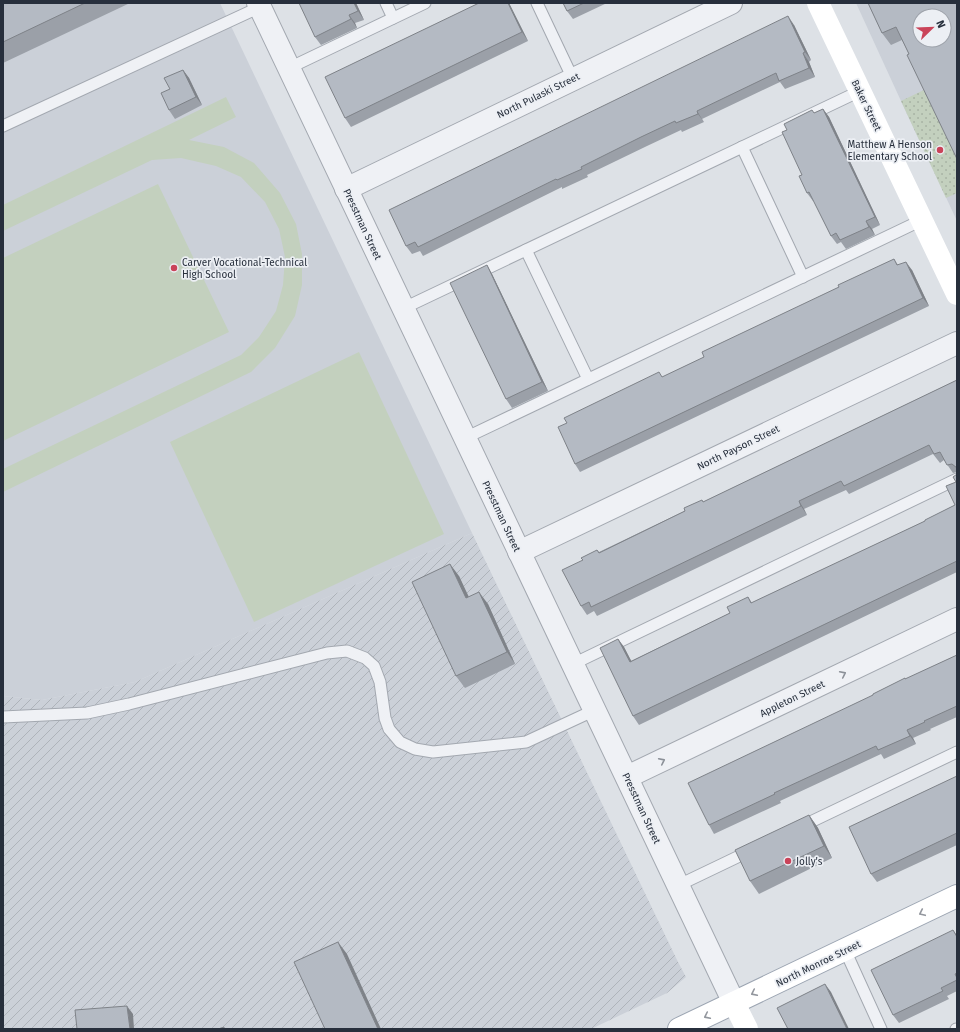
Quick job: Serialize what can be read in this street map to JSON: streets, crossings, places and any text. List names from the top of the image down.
{
  "streets": {
    "street": [
      "North Pulaski Street",
      "Baker Street",
      "Presstman Street",
      "North Payson Street",
      "Appleton Street",
      "North Monroe Street"
    ]
  },
  "crossings": [
    ["North Pulaski Street", "Presstman Street"],
    ["Presstman Street", "North Payson Street"],
    ["Presstman Street", "Appleton Street"],
    ["Presstman Street", "North Monroe Street"]
  ],
  "one_way": ["Appleton Street", "North Monroe Street"],
  "places": ["Matthew A Henson Elementary School", "Carver Vocational-Technical High School", "Jolly’s"],
  "north": "top right"
}
